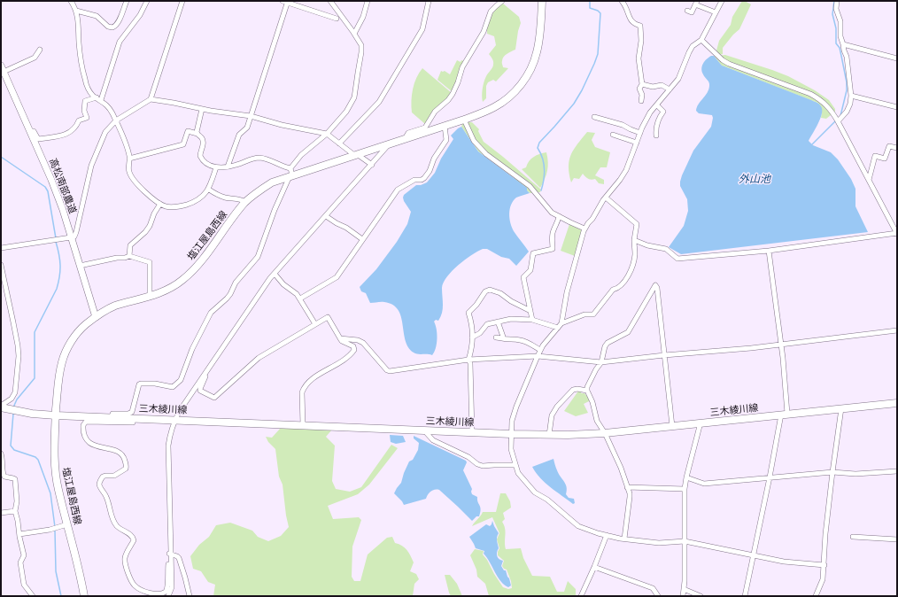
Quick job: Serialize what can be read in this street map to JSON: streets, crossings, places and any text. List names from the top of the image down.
{
  "streets": {
    "main road": ["塩江屋島西線", "三木綾川線"],
    "street": ["高松南部農道"]
  },
  "crossings": [
    ["高松南部農道", "塩江屋島西線"],
    ["塩江屋島西線", "三木綾川線"]
  ],
  "water": ["外山池"]
}
